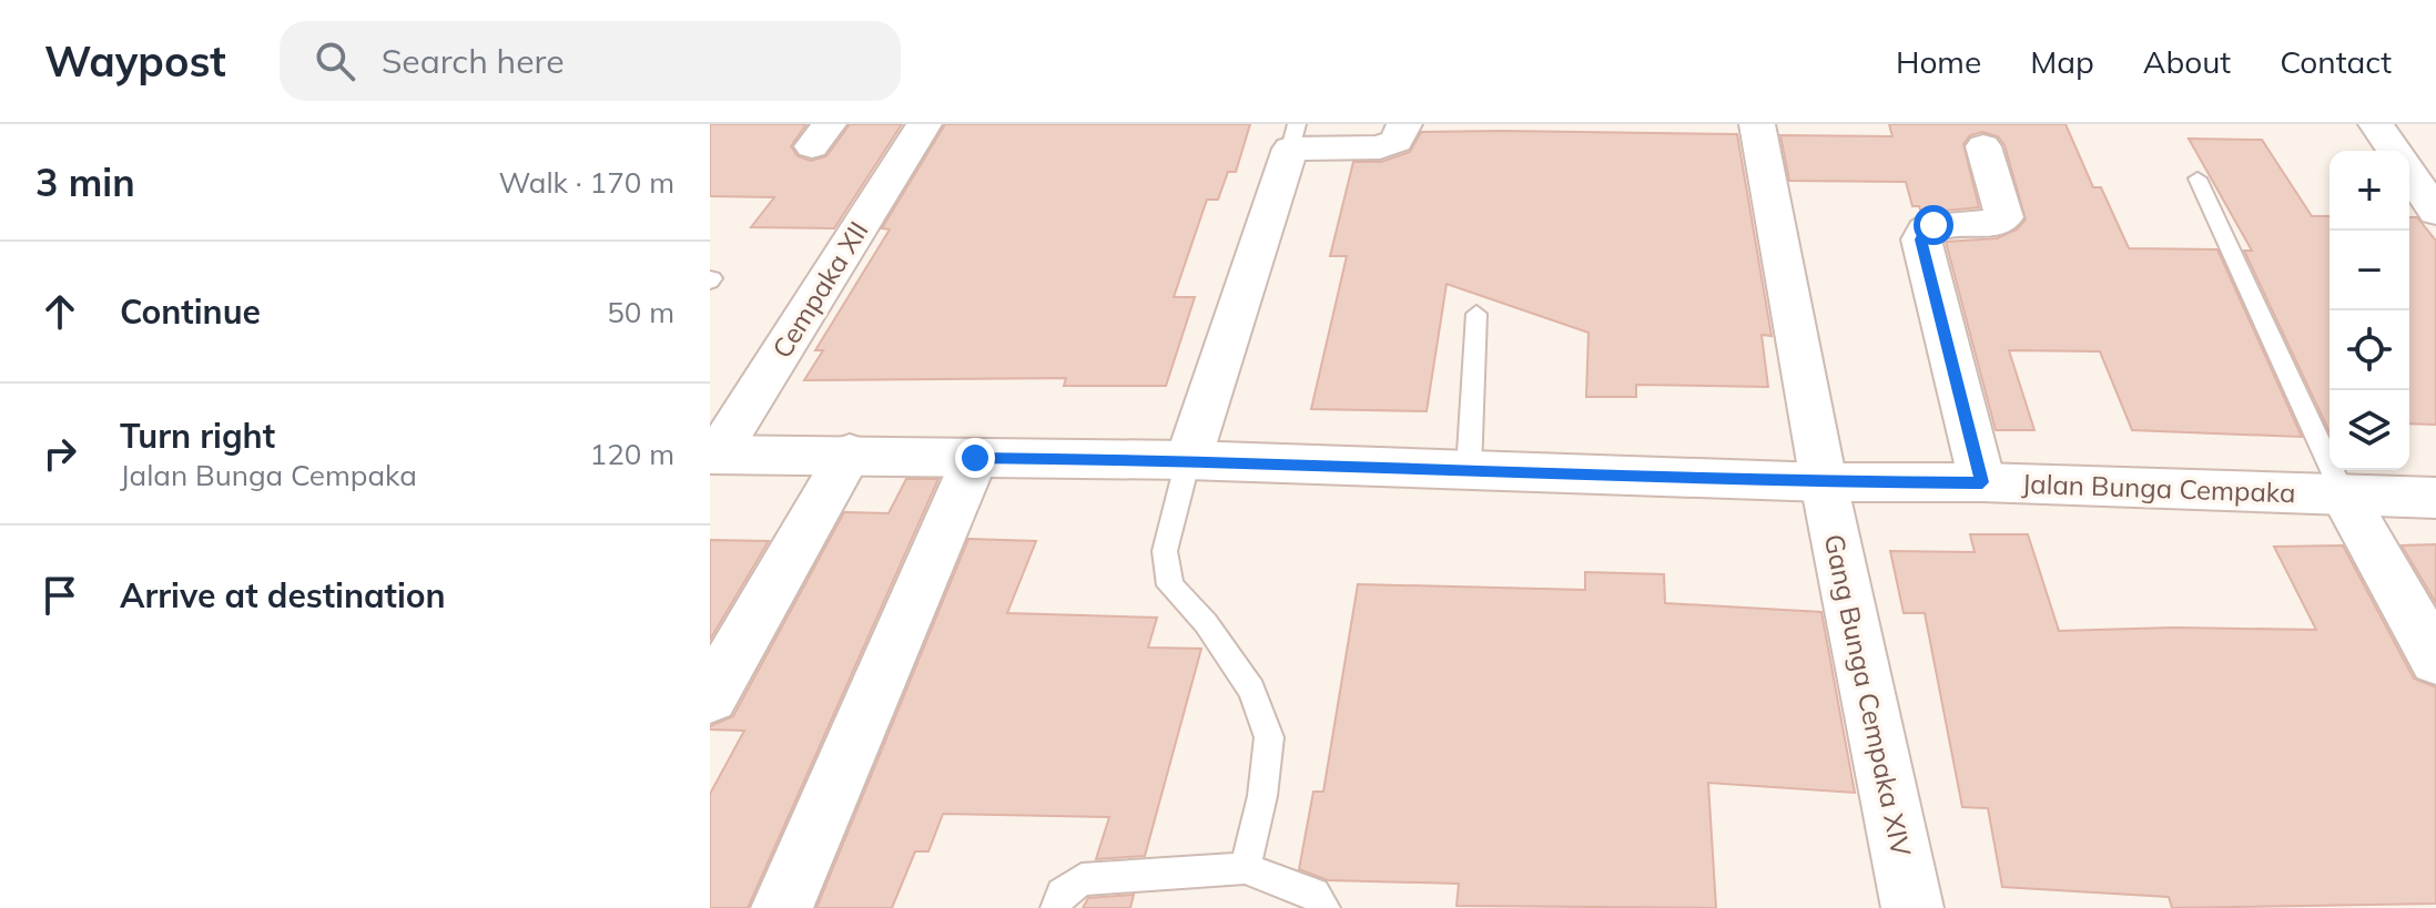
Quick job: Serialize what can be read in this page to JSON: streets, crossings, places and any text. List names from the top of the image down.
{
  "streets": {
    "street": ["Cempaka XII", "Jalan Bunga Cempaka", "Gang Bunga Cempaka XIV"]
  },
  "crossings": [
    ["Cempaka XII", "Jalan Bunga Cempaka"],
    ["Jalan Bunga Cempaka", "Gang Bunga Cempaka XIV"]
  ],
  "page": {
    "header": "Waypost",
    "search": "Search here",
    "nav": [
      "Home",
      "Map",
      "About",
      "Contact"
    ],
    "heading": ["3 min", "Walk · 170 m"],
    "map_buttons": ["+", "−"],
    "list": [
      ["Continue", "50 m"],
      ["Turn right", "Jalan Bunga Cempaka", "120 m"],
      "Arrive at destination"
    ]
  }
}
